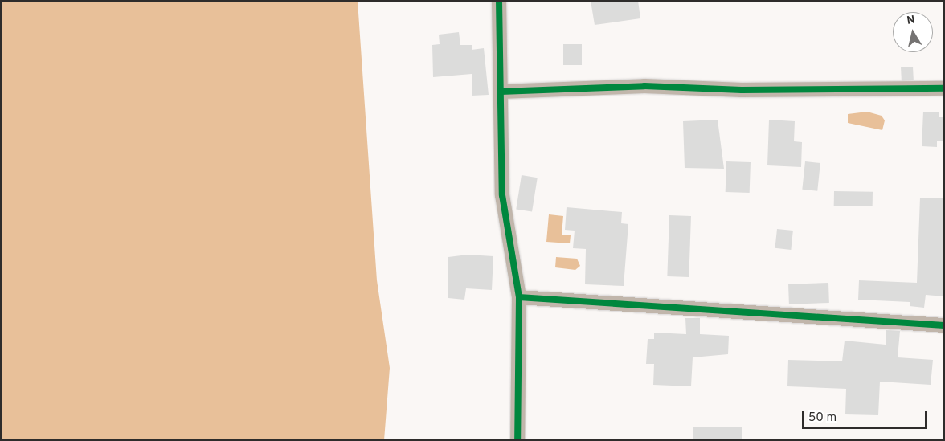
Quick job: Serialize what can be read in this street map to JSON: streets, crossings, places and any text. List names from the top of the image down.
{
  "scale_bar": "50 m",
  "north": "top"
}
